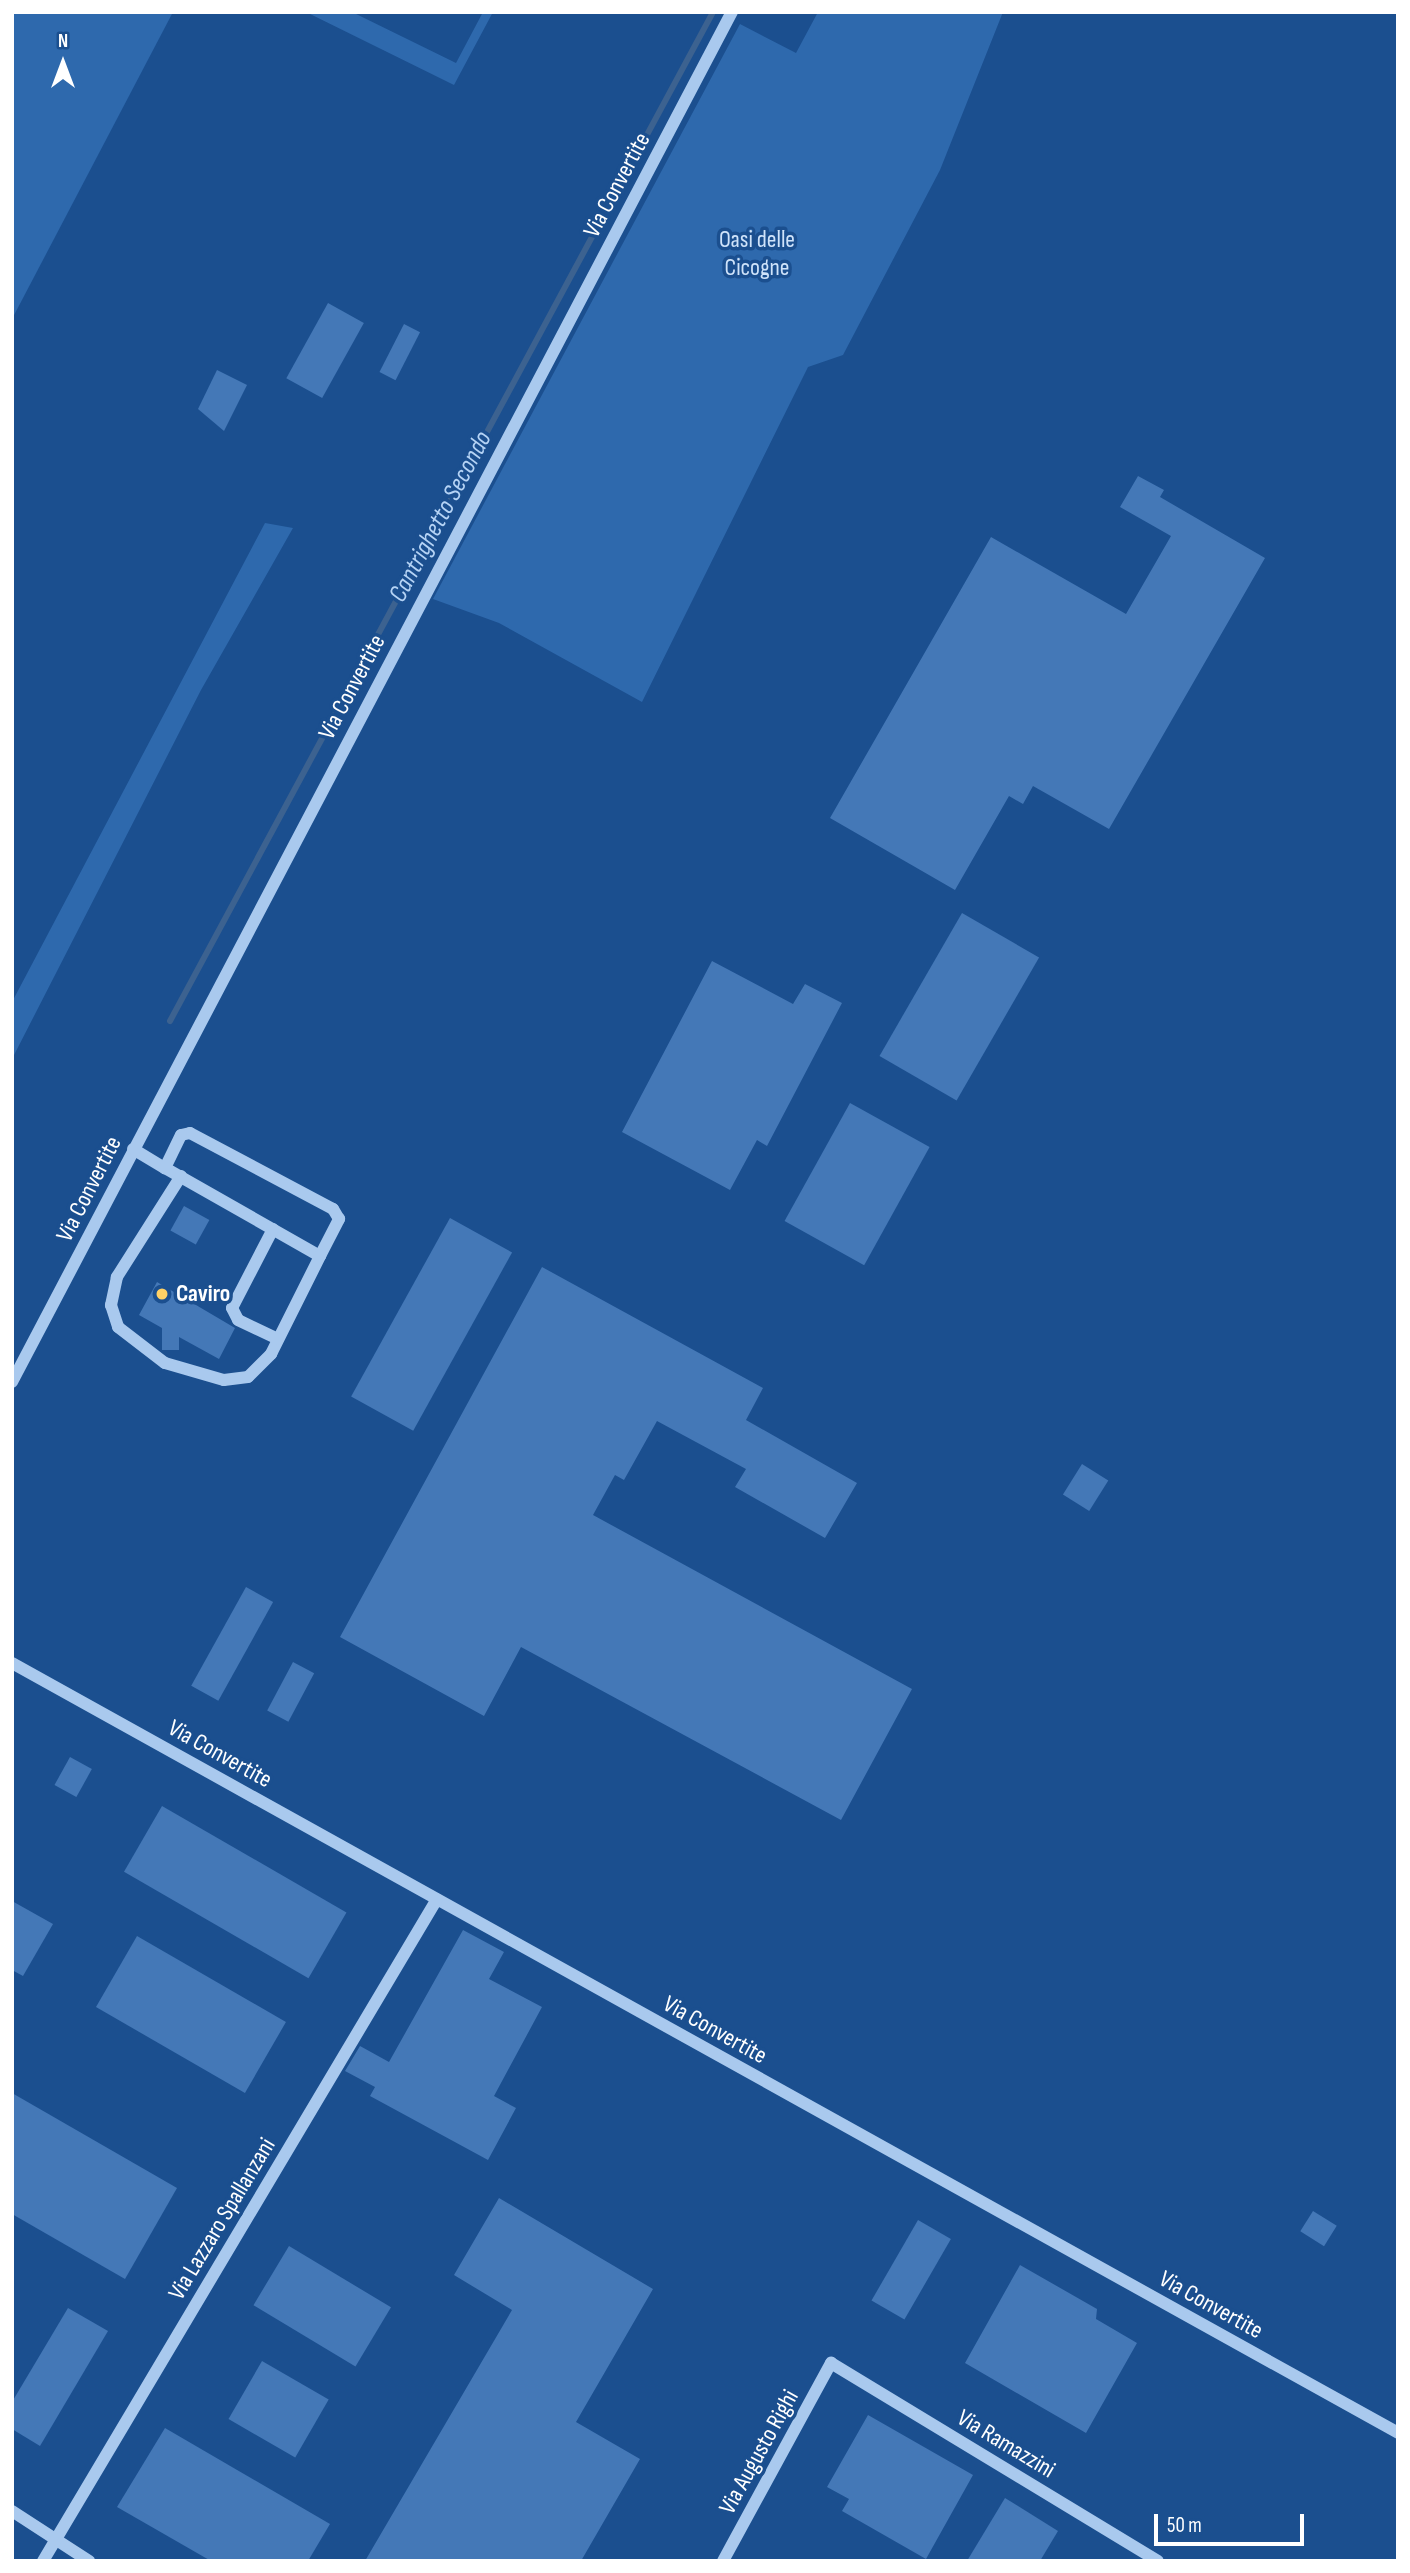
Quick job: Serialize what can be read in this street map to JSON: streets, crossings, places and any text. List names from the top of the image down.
{
  "streets": {
    "street": [
      "Via Convertite",
      "Via Lazzaro Spallanzani",
      "Via Ramazzini",
      "Via Augusto Righi"
    ]
  },
  "crossings": [
    ["Via Convertite", "Via Lazzaro Spallanzani"],
    ["Via Ramazzini", "Via Augusto Righi"]
  ],
  "water": ["Cantrighetto Secondo"],
  "parks": ["Oasi delle Cicogne"],
  "places": ["Caviro"],
  "scale_bar": "50 m",
  "north": "top"
}
